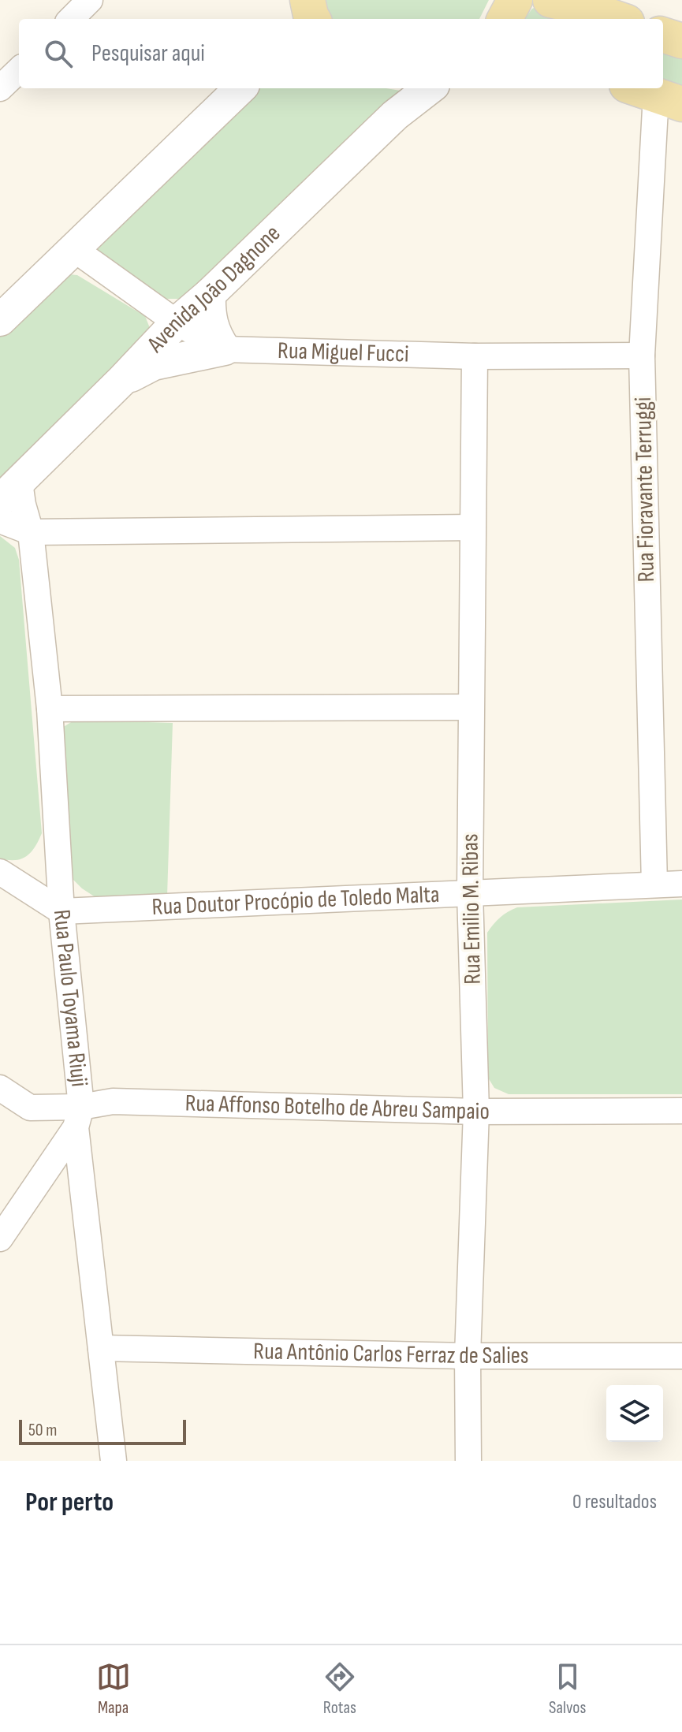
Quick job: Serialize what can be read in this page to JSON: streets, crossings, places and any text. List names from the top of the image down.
{
  "streets": {
    "street": [
      "Avenida João Dagnone",
      "Rua Miguel Fucci",
      "Rua Fioravante Terruggi",
      "Rua Doutor Procópio de Toledo Malta",
      "Rua Emilio M. Ribas",
      "Rua Paulo Toyama Riuji",
      "Rua Affonso Botelho de Abreu Sampaio",
      "Rua Antônio Carlos Ferraz de Salies"
    ]
  },
  "crossings": [
    ["Avenida João Dagnone", "Rua Miguel Fucci"],
    ["Avenida João Dagnone", "Rua Paulo Toyama Riuji"],
    ["Rua Miguel Fucci", "Rua Fioravante Terruggi"],
    ["Rua Miguel Fucci", "Rua Emilio M. Ribas"],
    ["Rua Fioravante Terruggi", "Rua Doutor Procópio de Toledo Malta"],
    ["Rua Doutor Procópio de Toledo Malta", "Rua Emilio M. Ribas"],
    ["Rua Doutor Procópio de Toledo Malta", "Rua Paulo Toyama Riuji"],
    ["Rua Emilio M. Ribas", "Rua Affonso Botelho de Abreu Sampaio"],
    ["Rua Emilio M. Ribas", "Rua Antônio Carlos Ferraz de Salies"],
    ["Rua Paulo Toyama Riuji", "Rua Affonso Botelho de Abreu Sampaio"],
    ["Rua Paulo Toyama Riuji", "Rua Antônio Carlos Ferraz de Salies"]
  ],
  "scale_bar": "50 m",
  "page": {
    "search": "Pesquisar aqui",
    "scale": "50 m",
    "heading": ["Por perto", "0 resultados"],
    "nav": ["Mapa", "Rotas", "Salvos"]
  }
}
